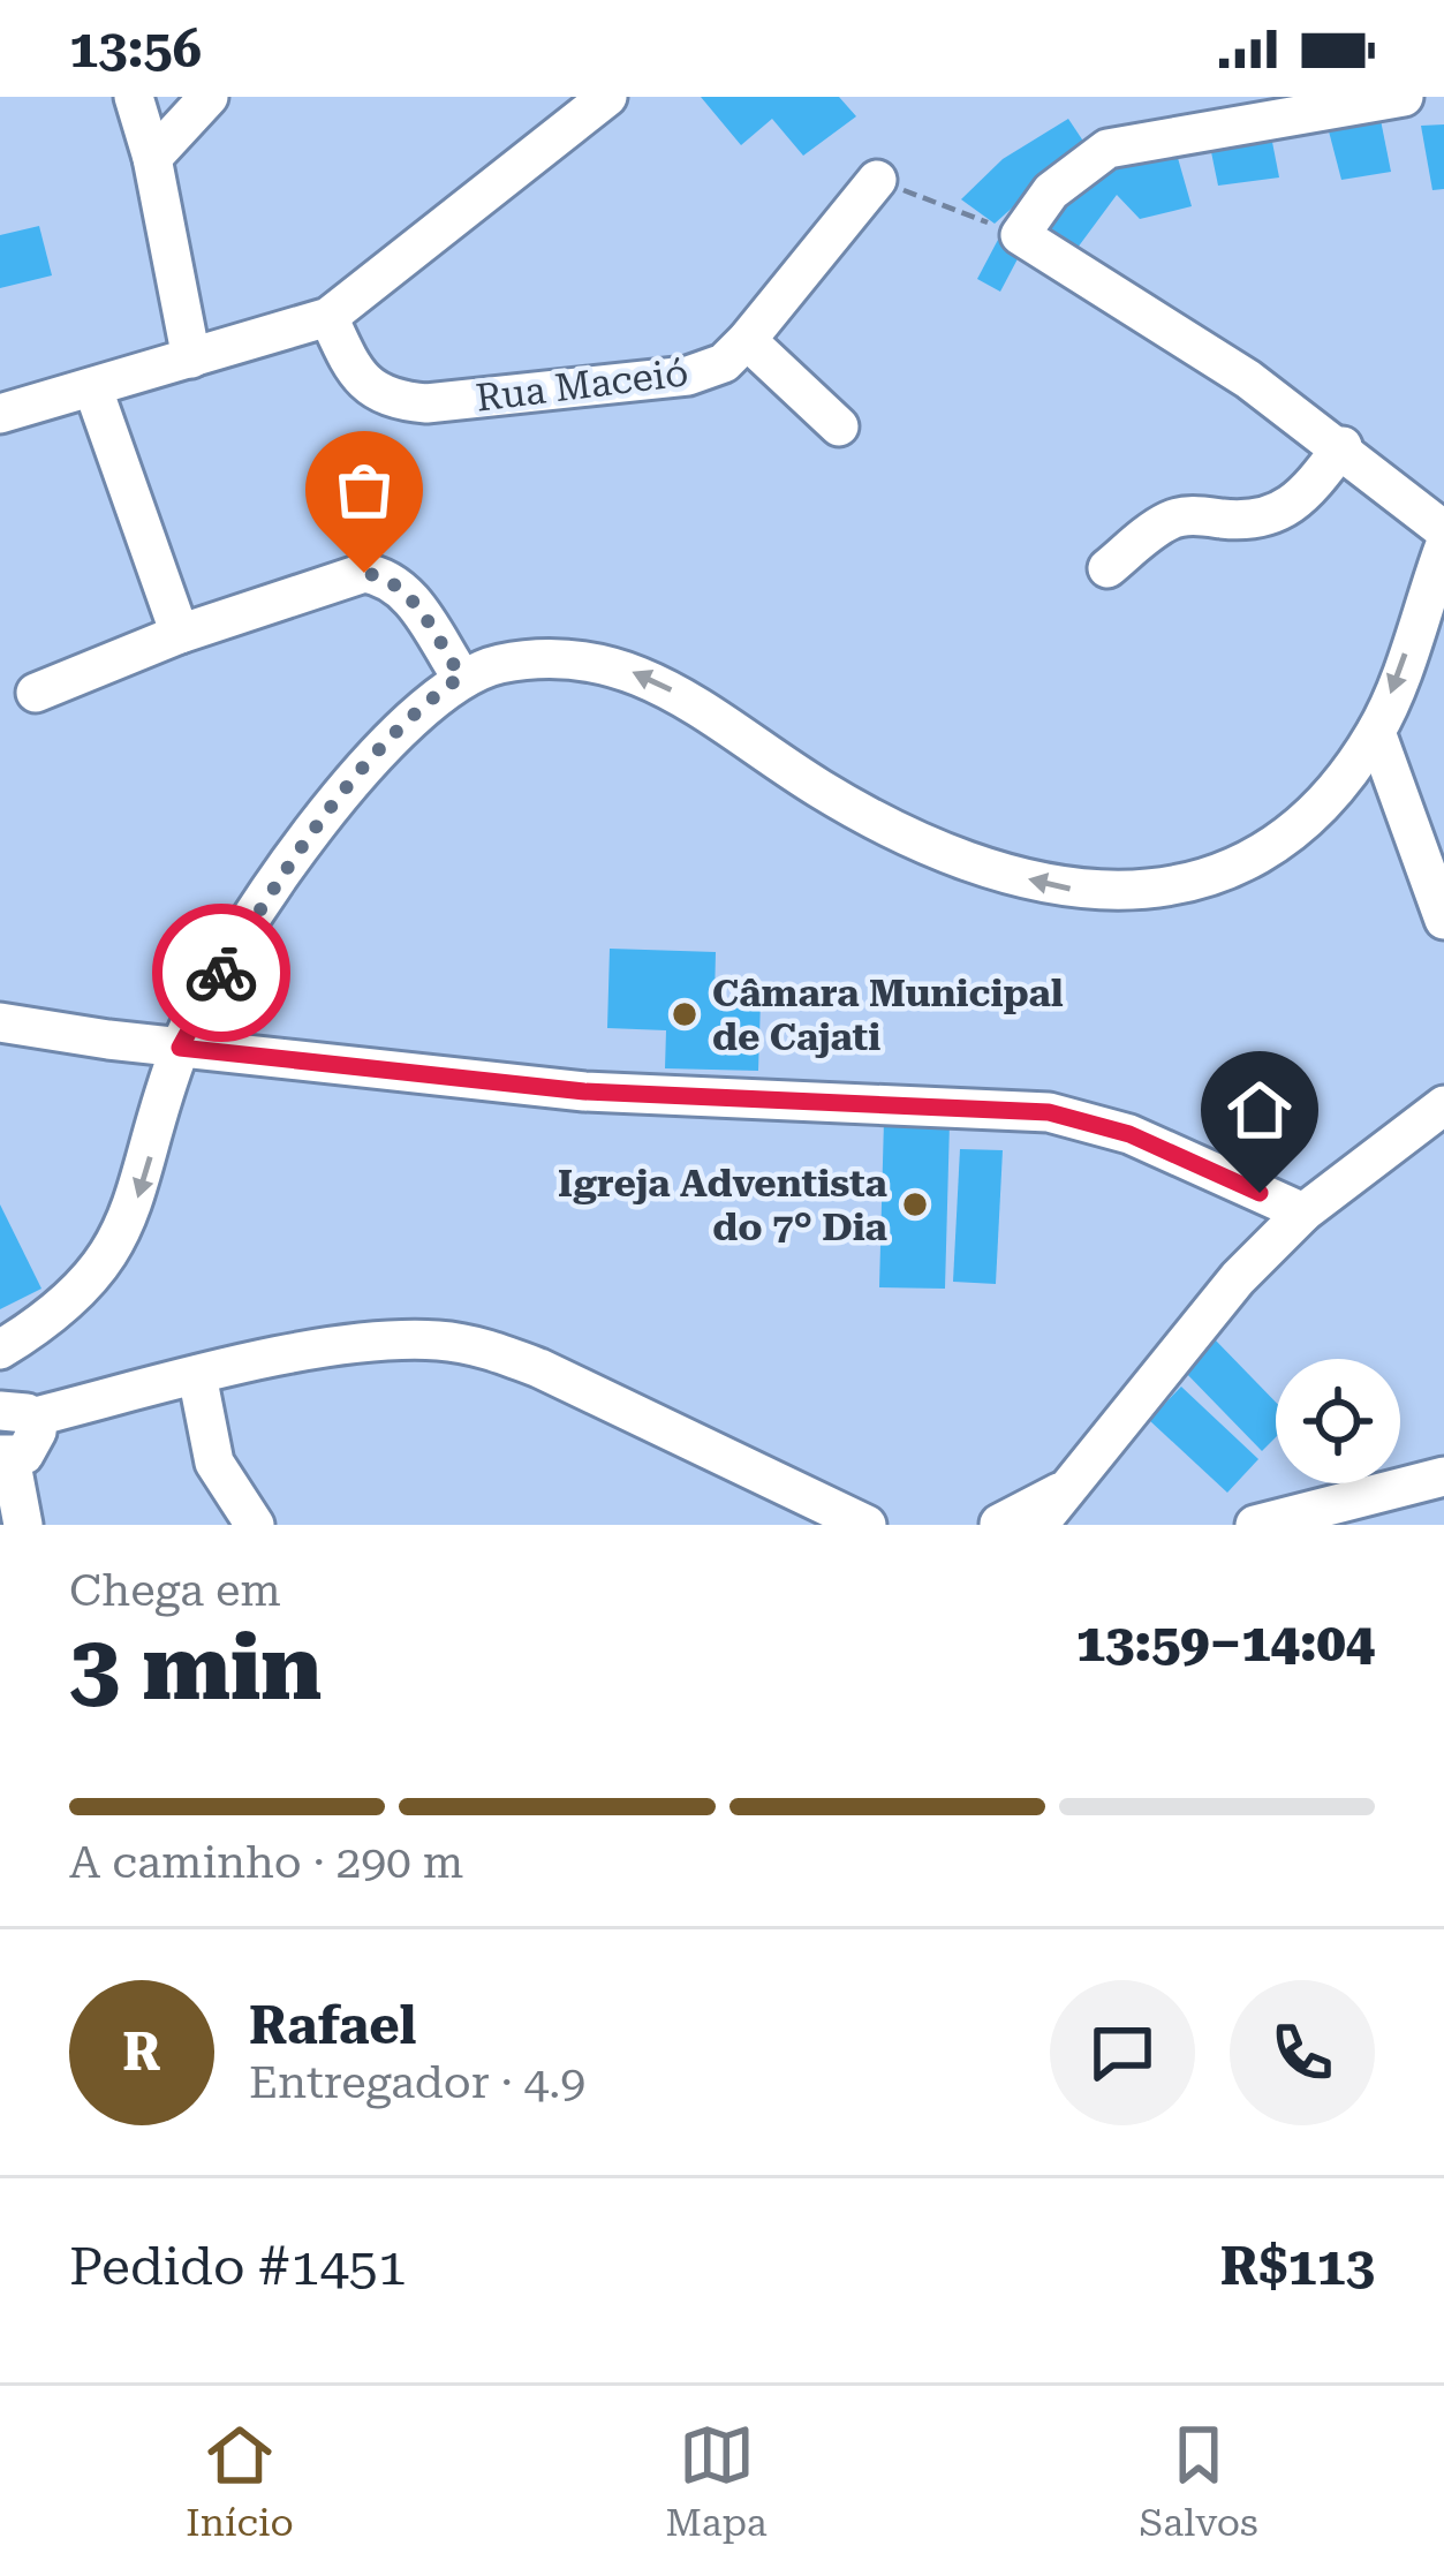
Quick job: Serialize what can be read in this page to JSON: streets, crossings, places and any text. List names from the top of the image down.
{
  "streets": {
    "street": ["Rua Maceió"]
  },
  "places": ["Câmara Municipal de Cajati", "Igreja Adventista do 7° Dia"],
  "page": {
    "status": "13:56",
    "heading": ["3 min", "Chega em", "13:59–14:04"],
    "panel": [
      "Rafael",
      "Entregador · 4.9",
      "Pedido #1451",
      "R$113"
    ],
    "bar": "A caminho · 290 m",
    "round": "R",
    "tabs": ["Início", "Mapa", "Salvos"]
  }
}
